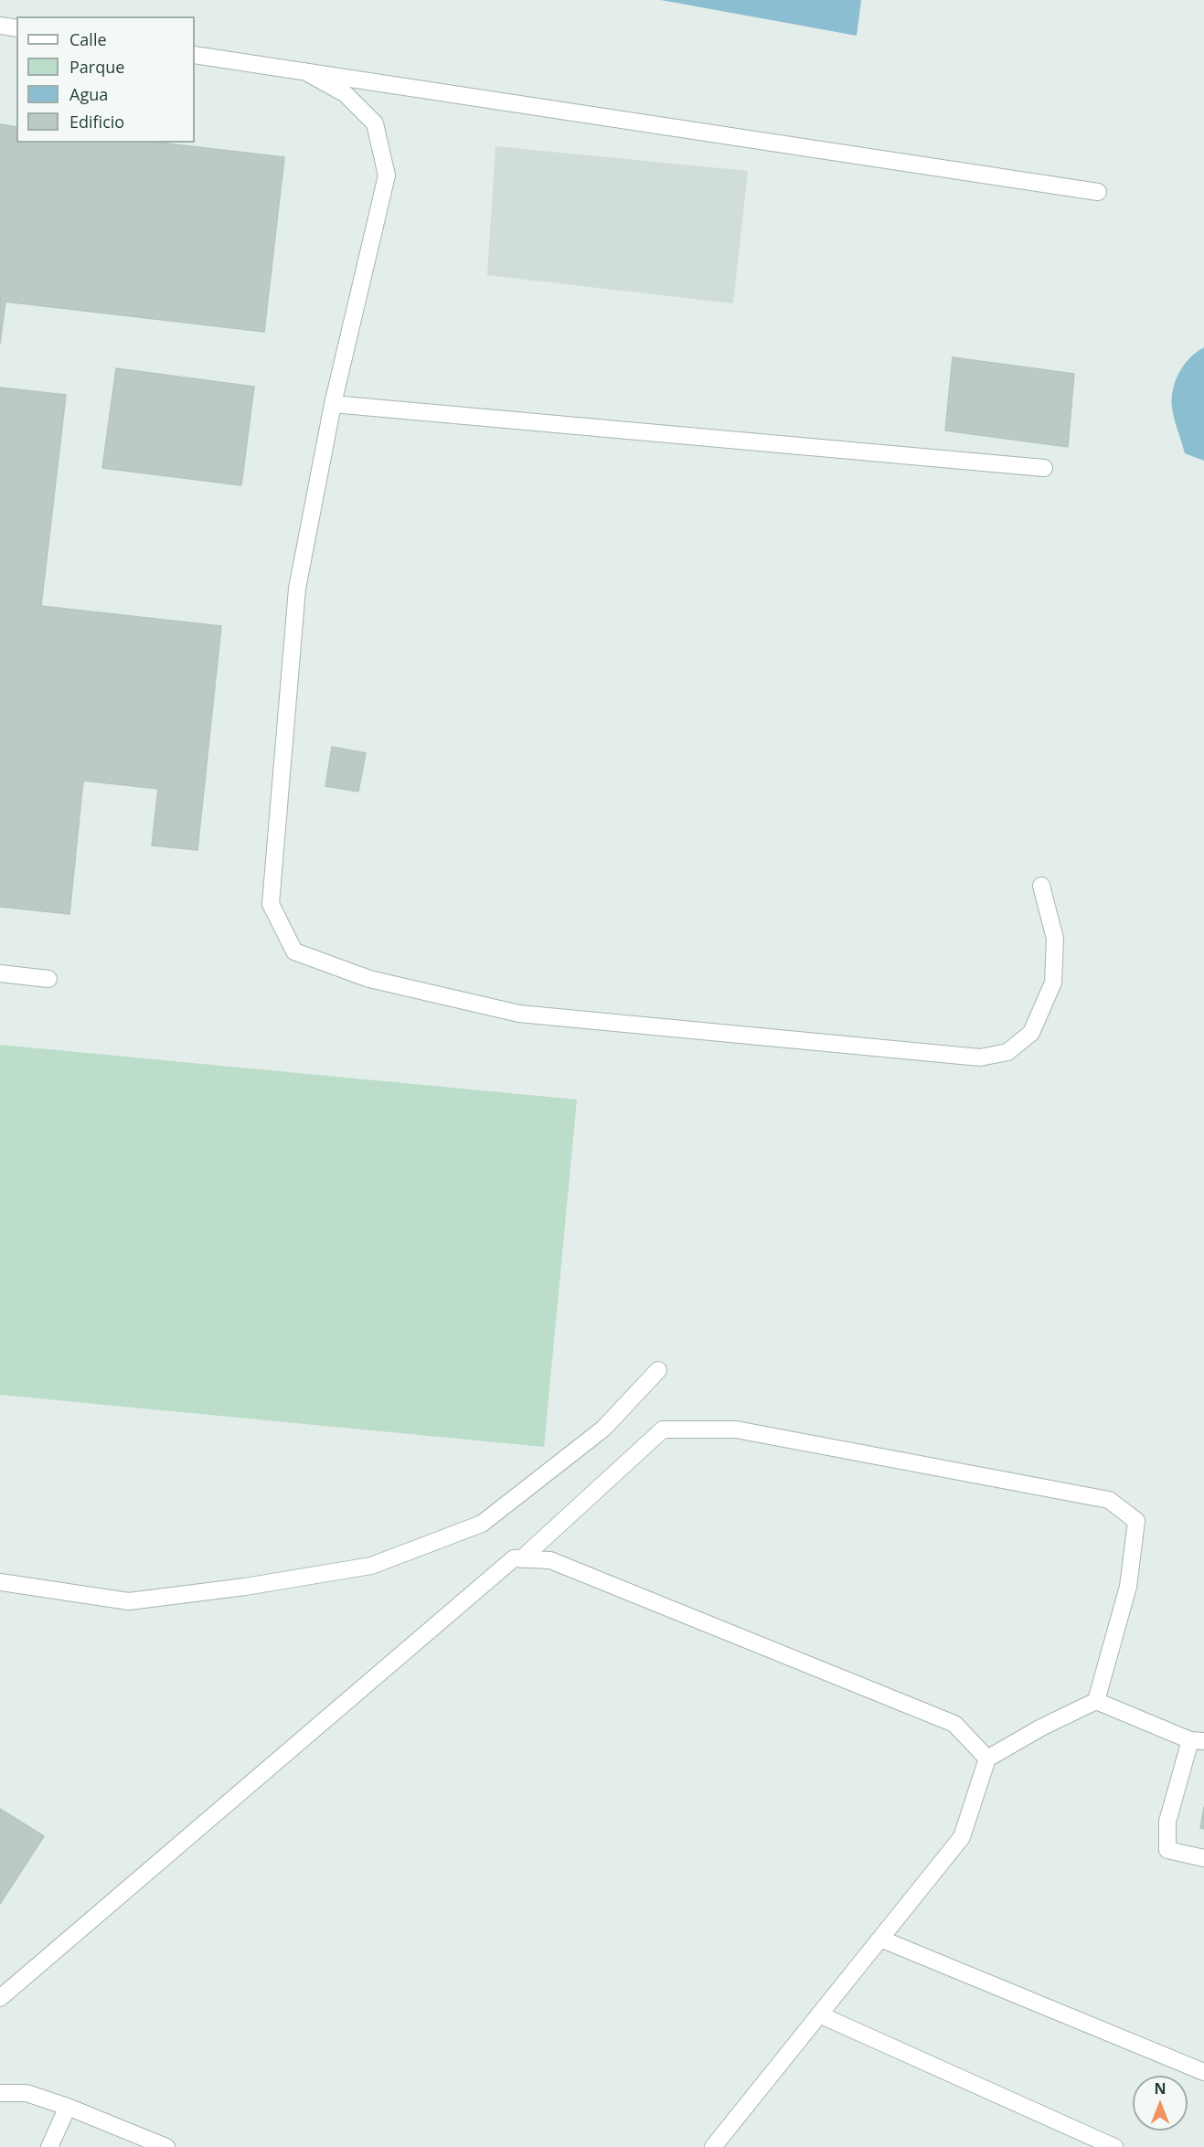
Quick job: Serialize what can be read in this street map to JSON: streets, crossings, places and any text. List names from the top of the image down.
{
  "legend": [
    "Calle",
    "Parque",
    "Agua",
    "Edificio"
  ],
  "north": "top"
}
